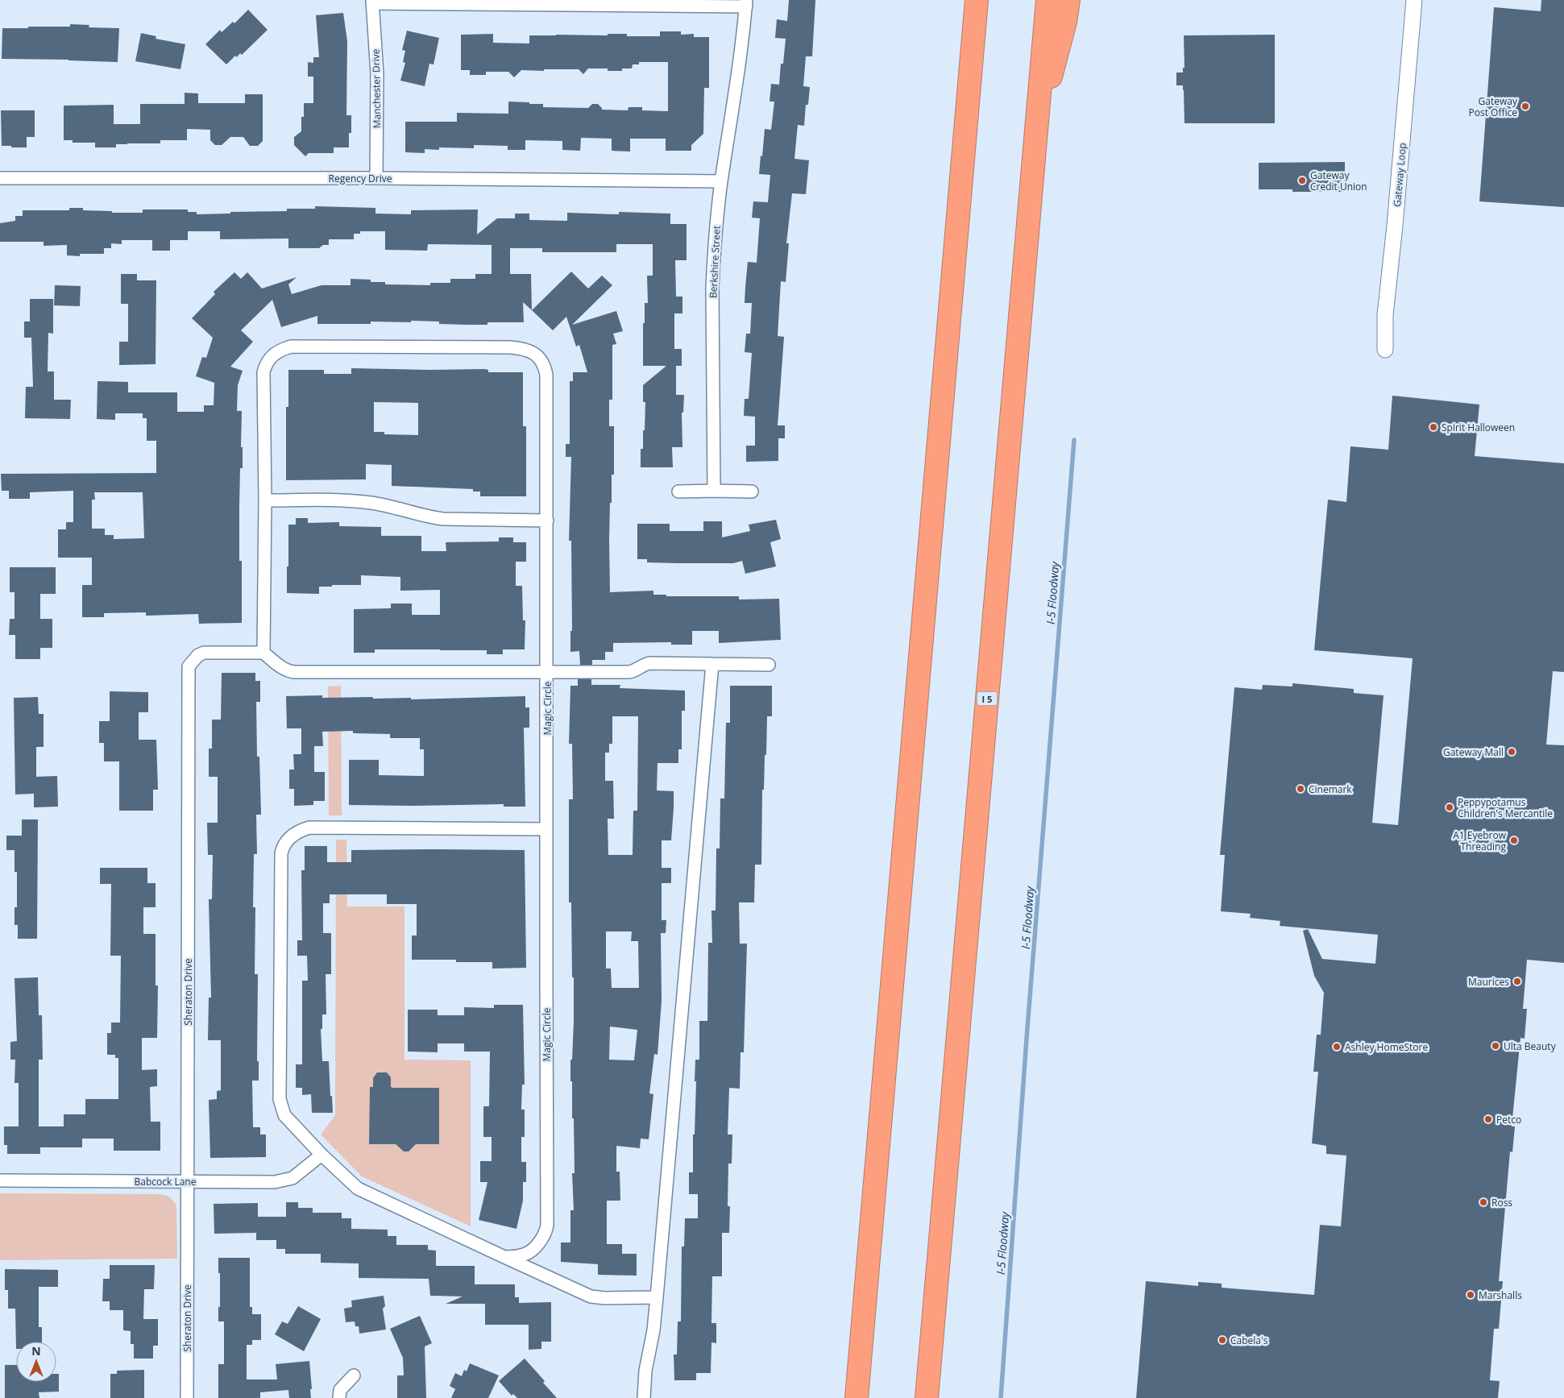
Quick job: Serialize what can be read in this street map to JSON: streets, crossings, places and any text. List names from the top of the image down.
{
  "streets": {
    "highway": ["I 5"],
    "street": [
      "Manchester Drive",
      "Gateway Loop",
      "Regency Drive",
      "Berkshire Street",
      "Magic Circle",
      "Sheraton Drive",
      "Babcock Lane"
    ]
  },
  "crossings": [
    ["Manchester Drive", "Regency Drive"],
    ["Regency Drive", "Berkshire Street"],
    ["Magic Circle", "Sheraton Drive"],
    ["Sheraton Drive", "Babcock Lane"]
  ],
  "water": ["I-5 Floodway"],
  "places": [
    "Gateway Post Office",
    "Gateway Credit Union",
    "Spirit Halloween",
    "Gateway Mall",
    "Cinemark",
    "Peppypotamus Children's Mercantile",
    "A1 Eyebrow Threading",
    "Maurices",
    "Ulta Beauty",
    "Ashley HomeStore",
    "Petco",
    "Ross",
    "Marshalls",
    "Cabela's"
  ],
  "north": "top"
}
